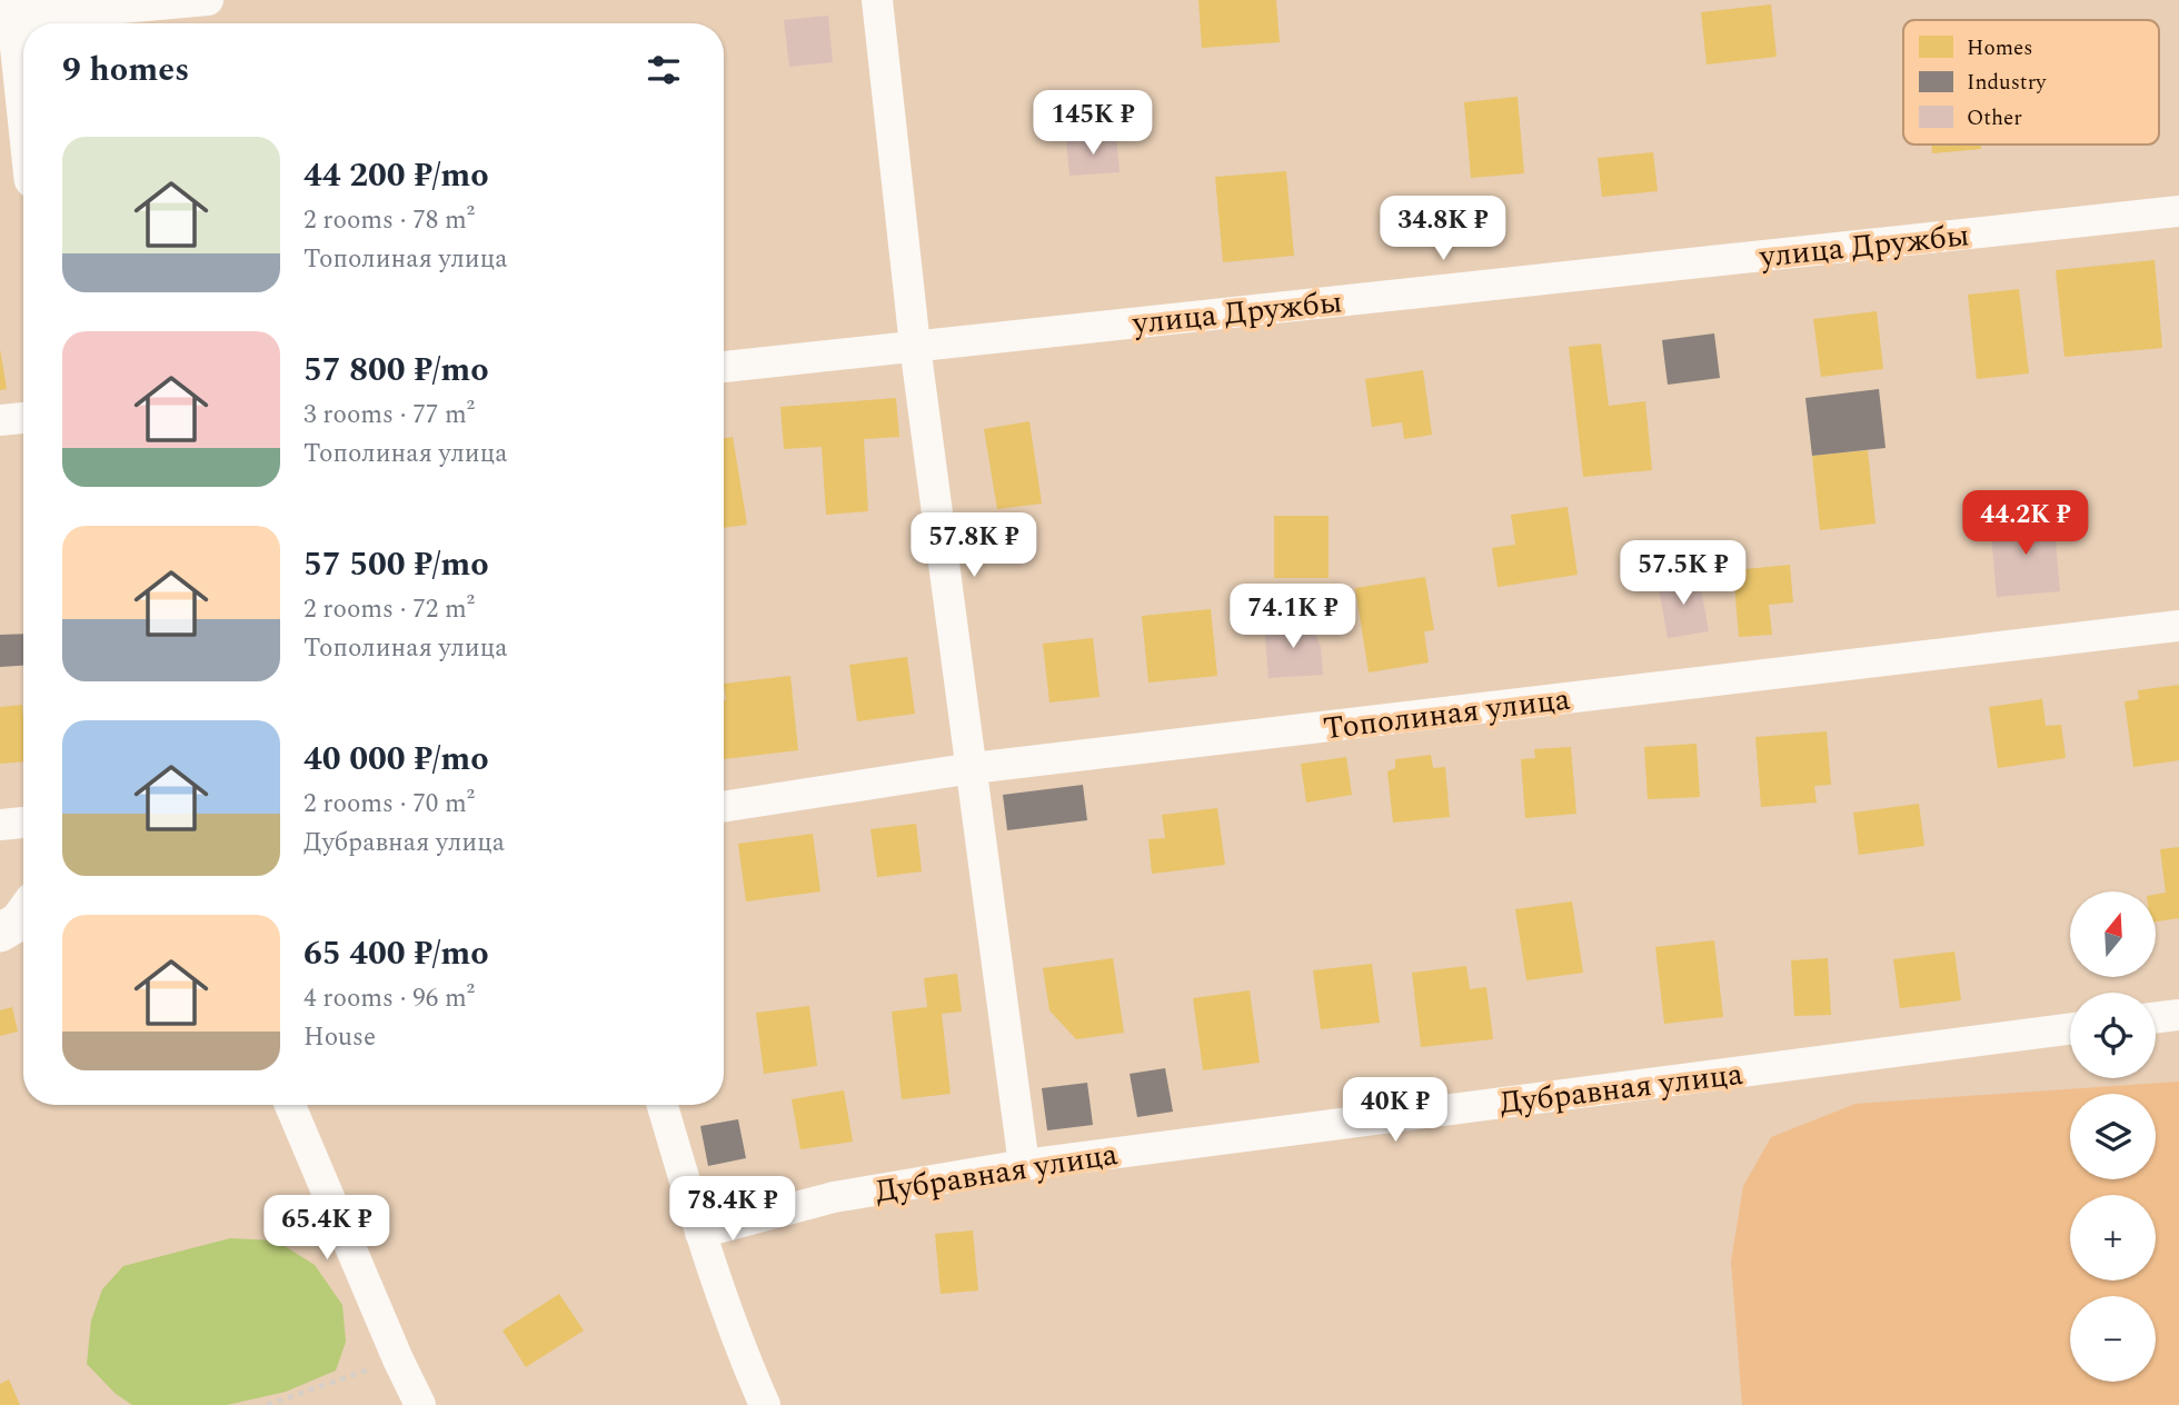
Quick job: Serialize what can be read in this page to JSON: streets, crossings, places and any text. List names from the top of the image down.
{
  "streets": {
    "street": ["улица Дружбы", "Тополиная улица", "Дубравная улица"]
  },
  "legend": ["Homes", "Industry", "Other"],
  "north": "top",
  "page": {
    "heading": "9 homes",
    "price": [
      "145K ₽",
      "34.8K ₽",
      "44.2K ₽",
      "57.8K ₽",
      "57.5K ₽",
      "74.1K ₽",
      "40K ₽",
      "78.4K ₽",
      "65.4K ₽"
    ],
    "list": [
      {
        "name": "44 200 ₽/mo",
        "note": "2 rooms · 78 m² · Тополиная улица"
      },
      {
        "name": "57 800 ₽/mo",
        "note": "3 rooms · 77 m² · Тополиная улица"
      },
      {
        "name": "57 500 ₽/mo",
        "note": "2 rooms · 72 m² · Тополиная улица"
      },
      {
        "name": "40 000 ₽/mo",
        "note": "2 rooms · 70 m² · Дубравная улица"
      },
      {
        "name": "65 400 ₽/mo",
        "note": "4 rooms · 96 m² · House"
      }
    ],
    "map_buttons": ["+", "−"]
  }
}
